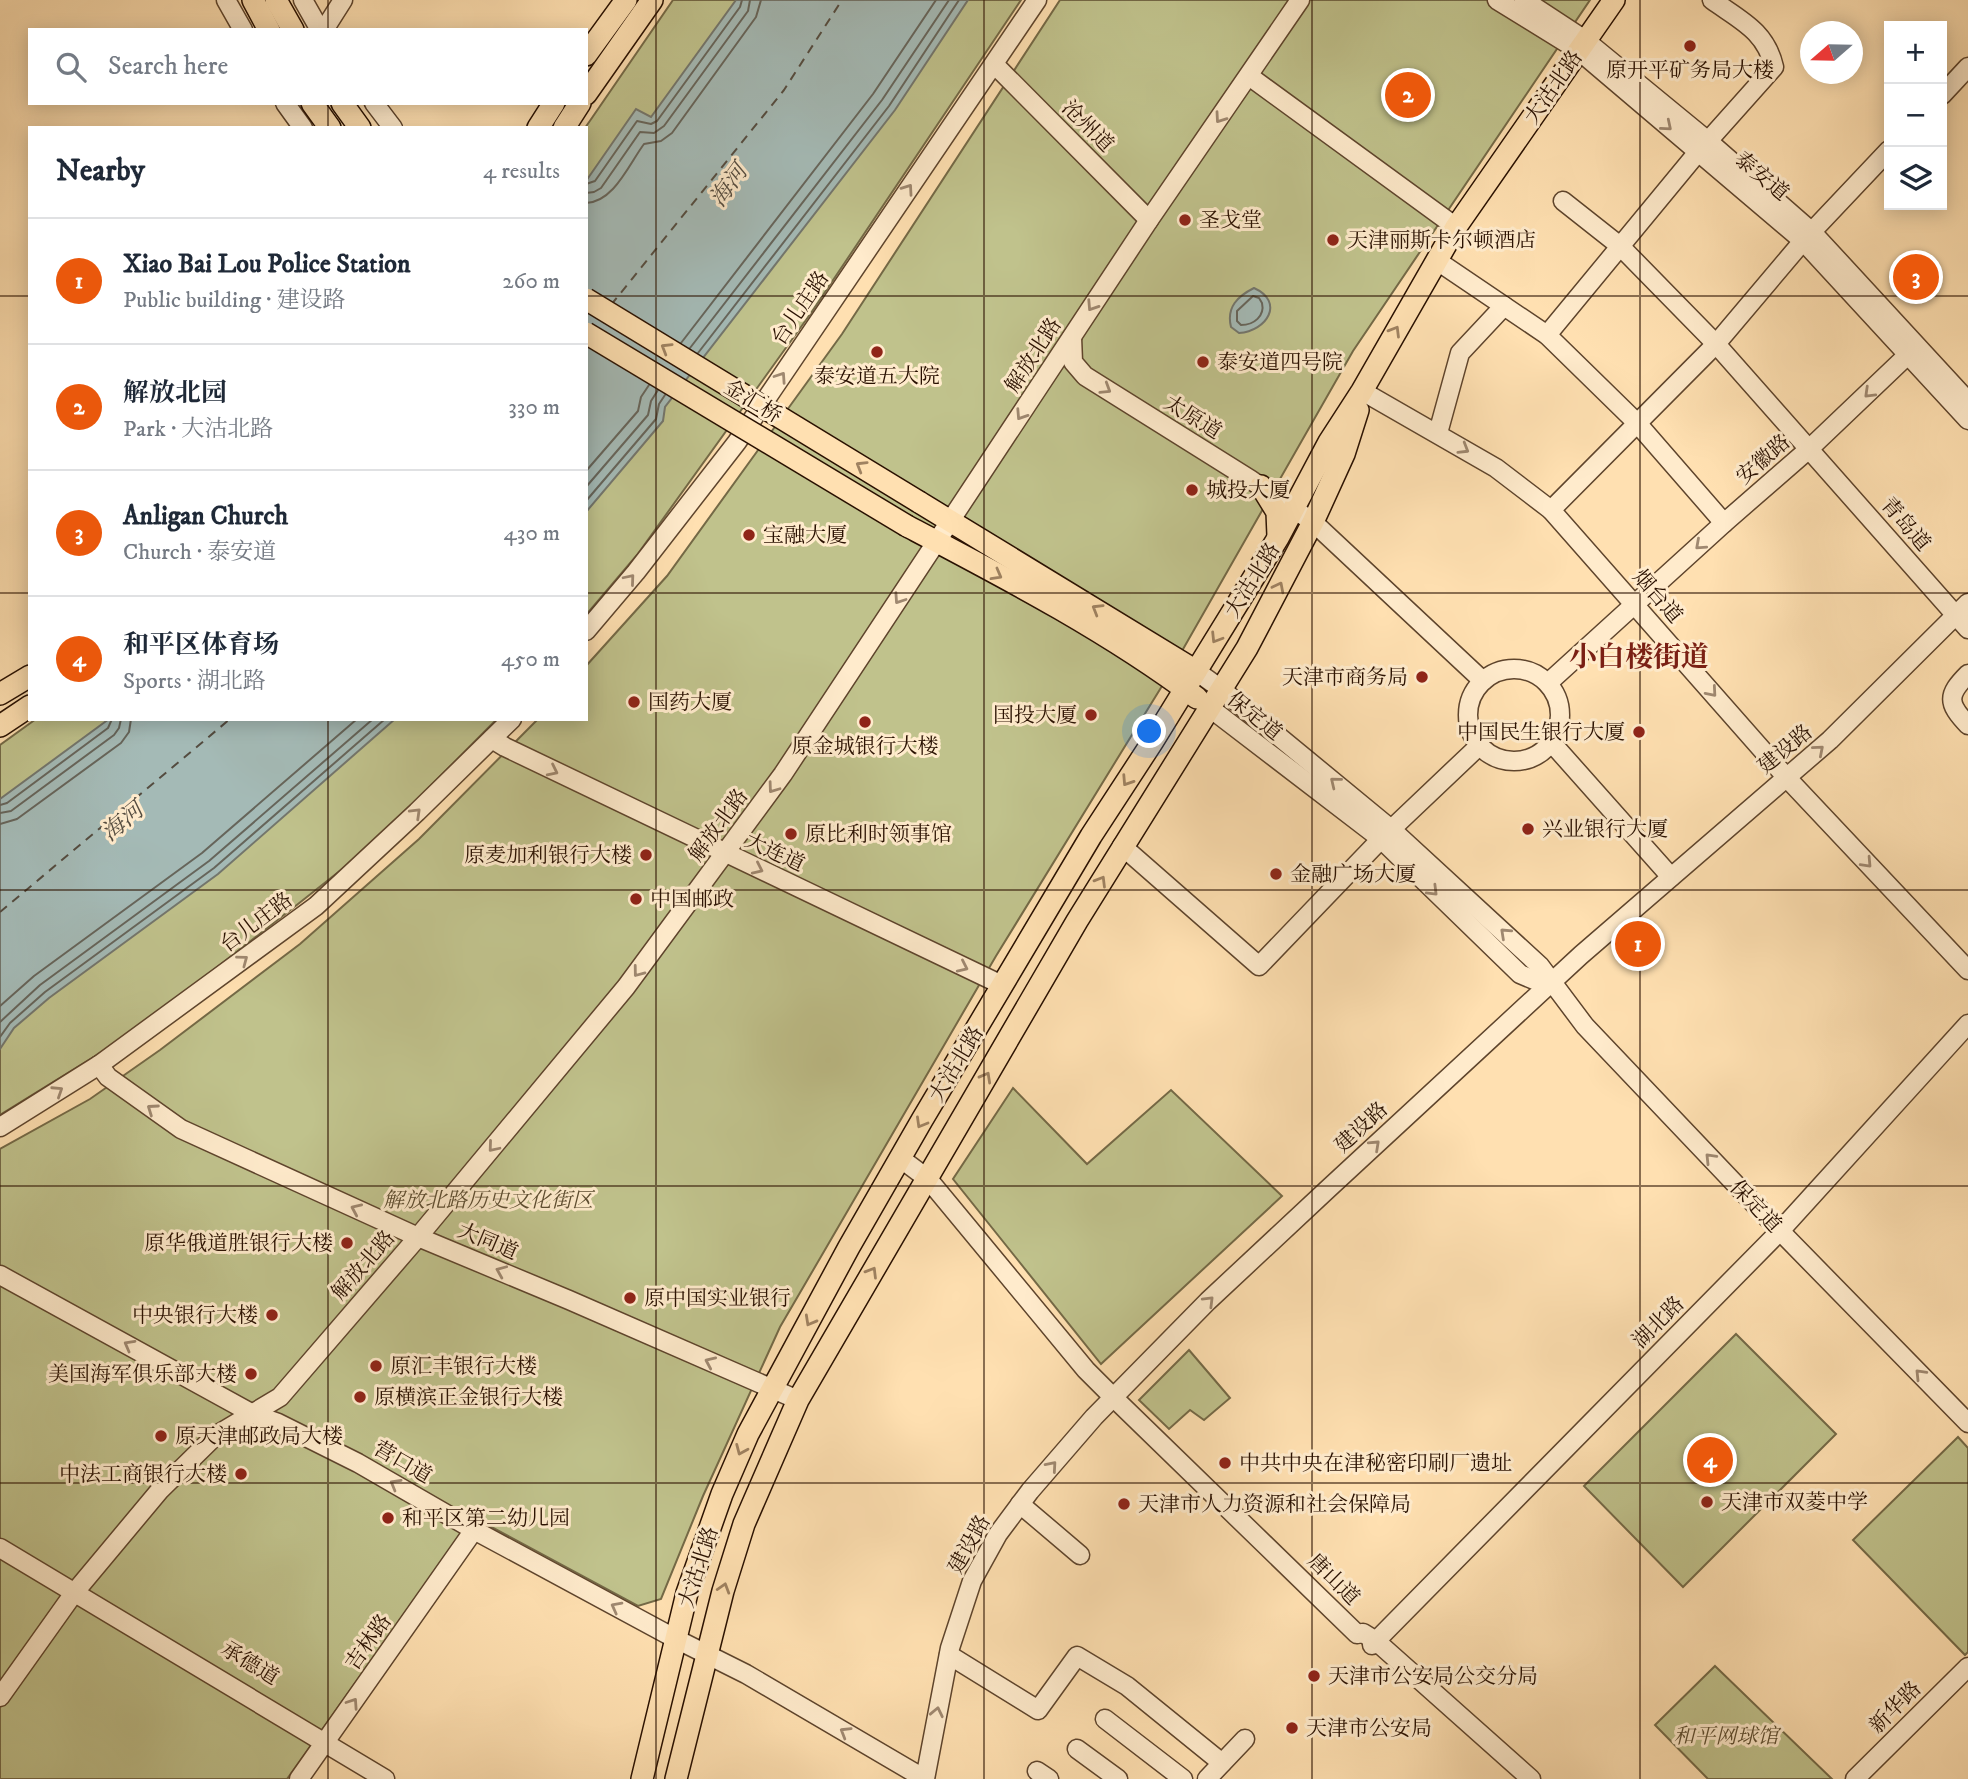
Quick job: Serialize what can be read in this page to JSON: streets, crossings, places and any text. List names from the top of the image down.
{
  "streets": {
    "main road": ["大沽北路", "金汇桥", "保定道"],
    "street": [
      "沧州道",
      "泰安道",
      "台儿庄路",
      "解放北路",
      "太原道",
      "安徽路",
      "青岛道",
      "烟台道",
      "建设路",
      "大连道",
      "大同道",
      "湖北路",
      "营口道",
      "唐山道",
      "吉林路",
      "承德道",
      "新华路"
    ]
  },
  "crossings": [
    ["大沽北路", "泰安道"],
    ["大沽北路", "太原道"],
    ["大沽北路", "烟台道"],
    ["大沽北路", "保定道"],
    ["大沽北路", "大连道"],
    ["大沽北路", "大同道"],
    ["大沽北路", "营口道"],
    ["大沽北路", "唐山道"],
    ["沧州道", "台儿庄路"],
    ["沧州道", "解放北路"],
    ["泰安道", "安徽路"],
    ["台儿庄路", "大连道"],
    ["台儿庄路", "大同道"],
    ["解放北路", "金汇桥"],
    ["解放北路", "太原道"],
    ["解放北路", "大连道"],
    ["解放北路", "大同道"],
    ["解放北路", "营口道"],
    ["解放北路", "承德道"],
    ["太原道", "安徽路"],
    ["安徽路", "青岛道"],
    ["安徽路", "烟台道"],
    ["青岛道", "建设路"],
    ["烟台道", "建设路"],
    ["保定道", "建设路"],
    ["保定道", "湖北路"],
    ["建设路", "营口道"],
    ["建设路", "唐山道"],
    ["湖北路", "唐山道"],
    ["营口道", "吉林路"],
    ["吉林路", "承德道"]
  ],
  "one_way": [
    "台儿庄路",
    "解放北路",
    "太原道",
    "保定道",
    "建设路",
    "大连道",
    "大同道",
    "营口道",
    "吉林路"
  ],
  "districts": ["小白楼街道"],
  "water": ["海河"],
  "parks": ["解放北路历史文化街区", "和平网球馆"],
  "places": [
    "原开平矿务局大楼",
    "圣戈堂",
    "天津丽斯卡尔顿酒店",
    "泰安道五大院",
    "泰安道四号院",
    "城投大厦",
    "宝融大厦",
    "天津市商务局",
    "国药大厦",
    "国投大厦",
    "原金城银行大楼",
    "中国民生银行大厦",
    "兴业银行大厦",
    "原比利时领事馆",
    "原麦加利银行大楼",
    "金融广场大厦",
    "中国邮政",
    "原华俄道胜银行大楼",
    "原中国实业银行",
    "中央银行大楼",
    "原汇丰银行大楼",
    "美国海军俱乐部大楼",
    "原横滨正金银行大楼",
    "原天津邮政局大楼",
    "中共中央在津秘密印刷厂遗址",
    "中法工商银行大楼",
    "天津市双菱中学",
    "天津市人力资源和社会保障局",
    "和平区第二幼儿园",
    "天津市公安局公交分局",
    "天津市公安局"
  ],
  "north": "left",
  "page": {
    "map_buttons": ["+", "−"],
    "search": "Search here",
    "pins": [
      "2",
      "3",
      "1",
      "4"
    ],
    "heading": ["Nearby", "4 results"],
    "list": [
      {
        "mark": "1",
        "name": "Xiao Bai Lou Police Station",
        "note": "Public building · 建设路",
        "value": "260 m"
      },
      {
        "mark": "2",
        "name": "解放北园",
        "note": "Park · 大沽北路",
        "value": "330 m"
      },
      {
        "mark": "3",
        "name": "Anligan Church",
        "note": "Church · 泰安道",
        "value": "430 m"
      },
      {
        "mark": "4",
        "name": "和平区体育场",
        "note": "Sports · 湖北路",
        "value": "450 m"
      }
    ]
  }
}
